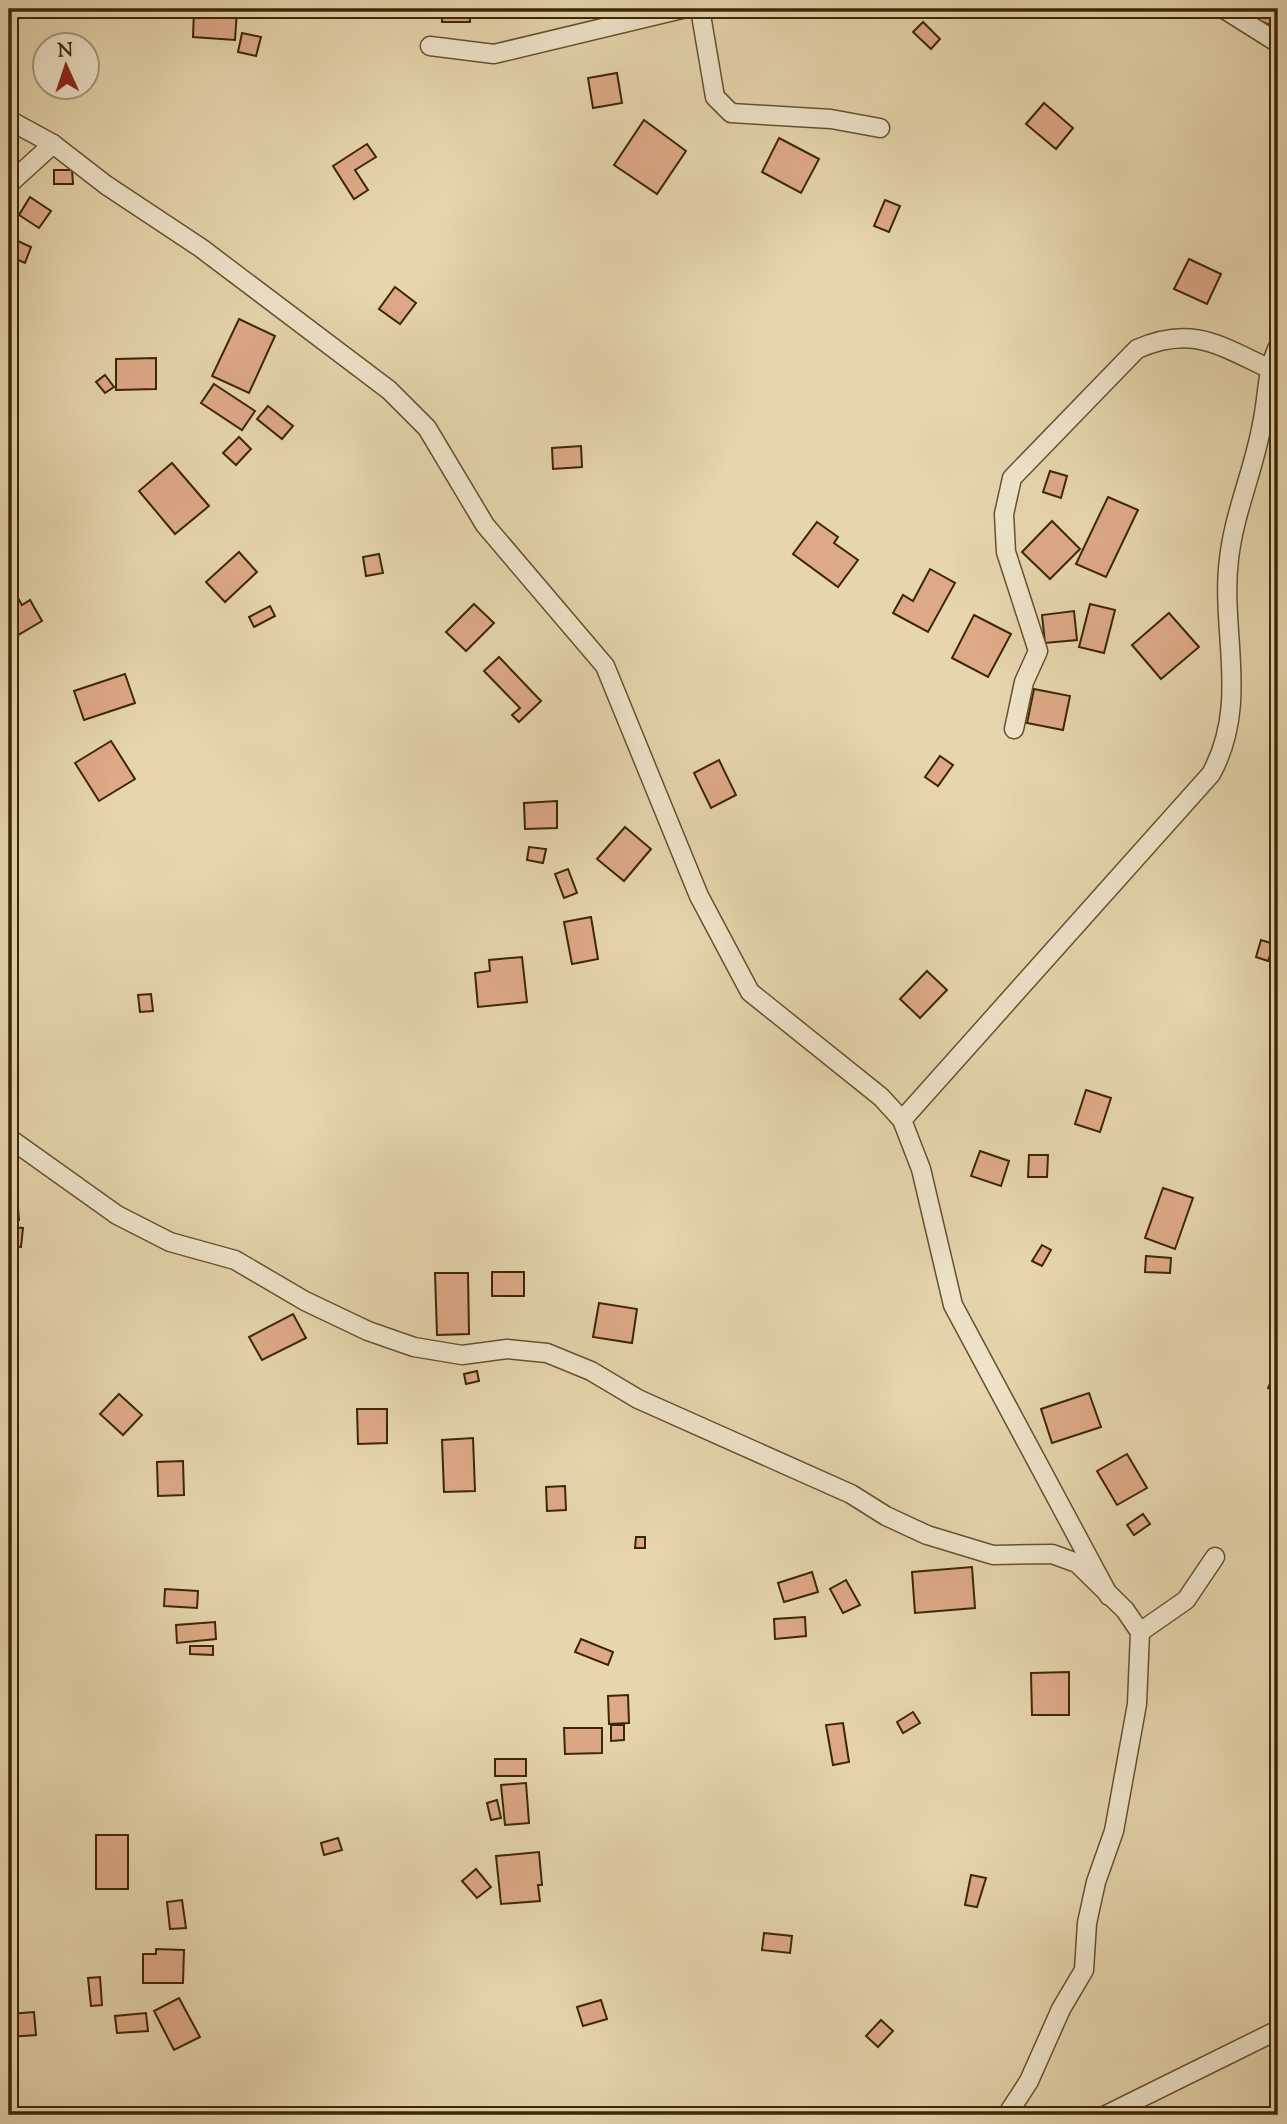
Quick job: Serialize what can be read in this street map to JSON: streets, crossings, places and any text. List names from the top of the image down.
{
  "north": "top"
}
